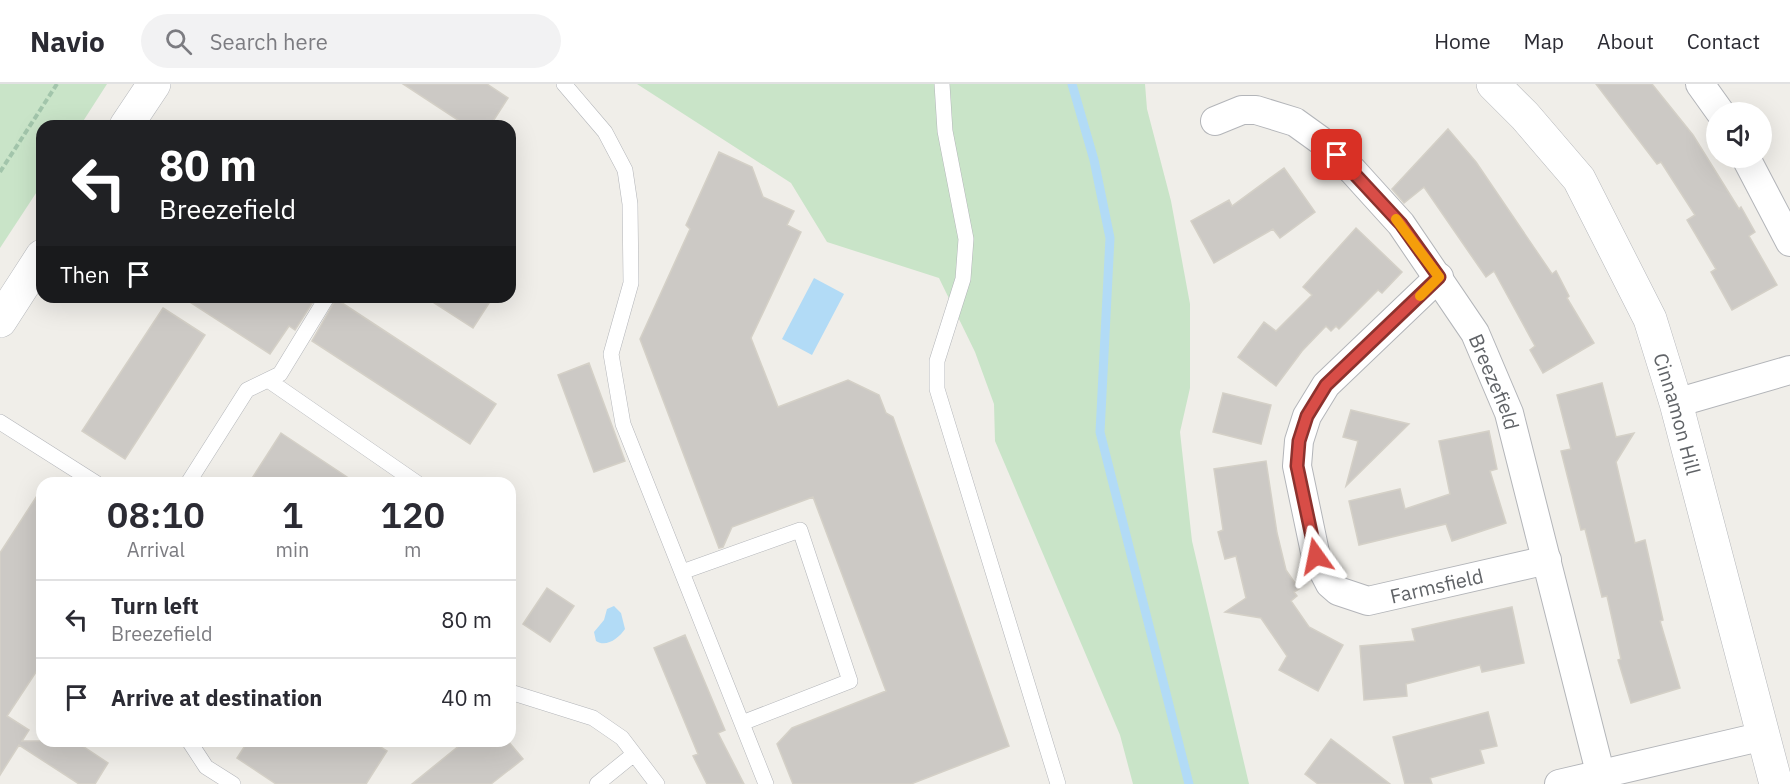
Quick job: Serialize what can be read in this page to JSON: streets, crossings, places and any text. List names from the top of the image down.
{
  "streets": {
    "street": ["Breezefield", "Cinnamon Hill", "Farmsfield"]
  },
  "crossings": [
    ["Breezefield", "Farmsfield"]
  ],
  "page": {
    "header": "Navio",
    "search": "Search here",
    "nav": [
      "Home",
      "Map",
      "About",
      "Contact"
    ],
    "turn": ["80 m", "Breezefield"],
    "then": "Then",
    "eta": [
      "08:10",
      "Arrival",
      "1",
      "min",
      "120",
      "m"
    ],
    "list": [
      {
        "name": "Turn left",
        "note": "Breezefield",
        "value": "80 m"
      },
      {
        "name": "Arrive at destination",
        "value": "40 m"
      }
    ]
  }
}
